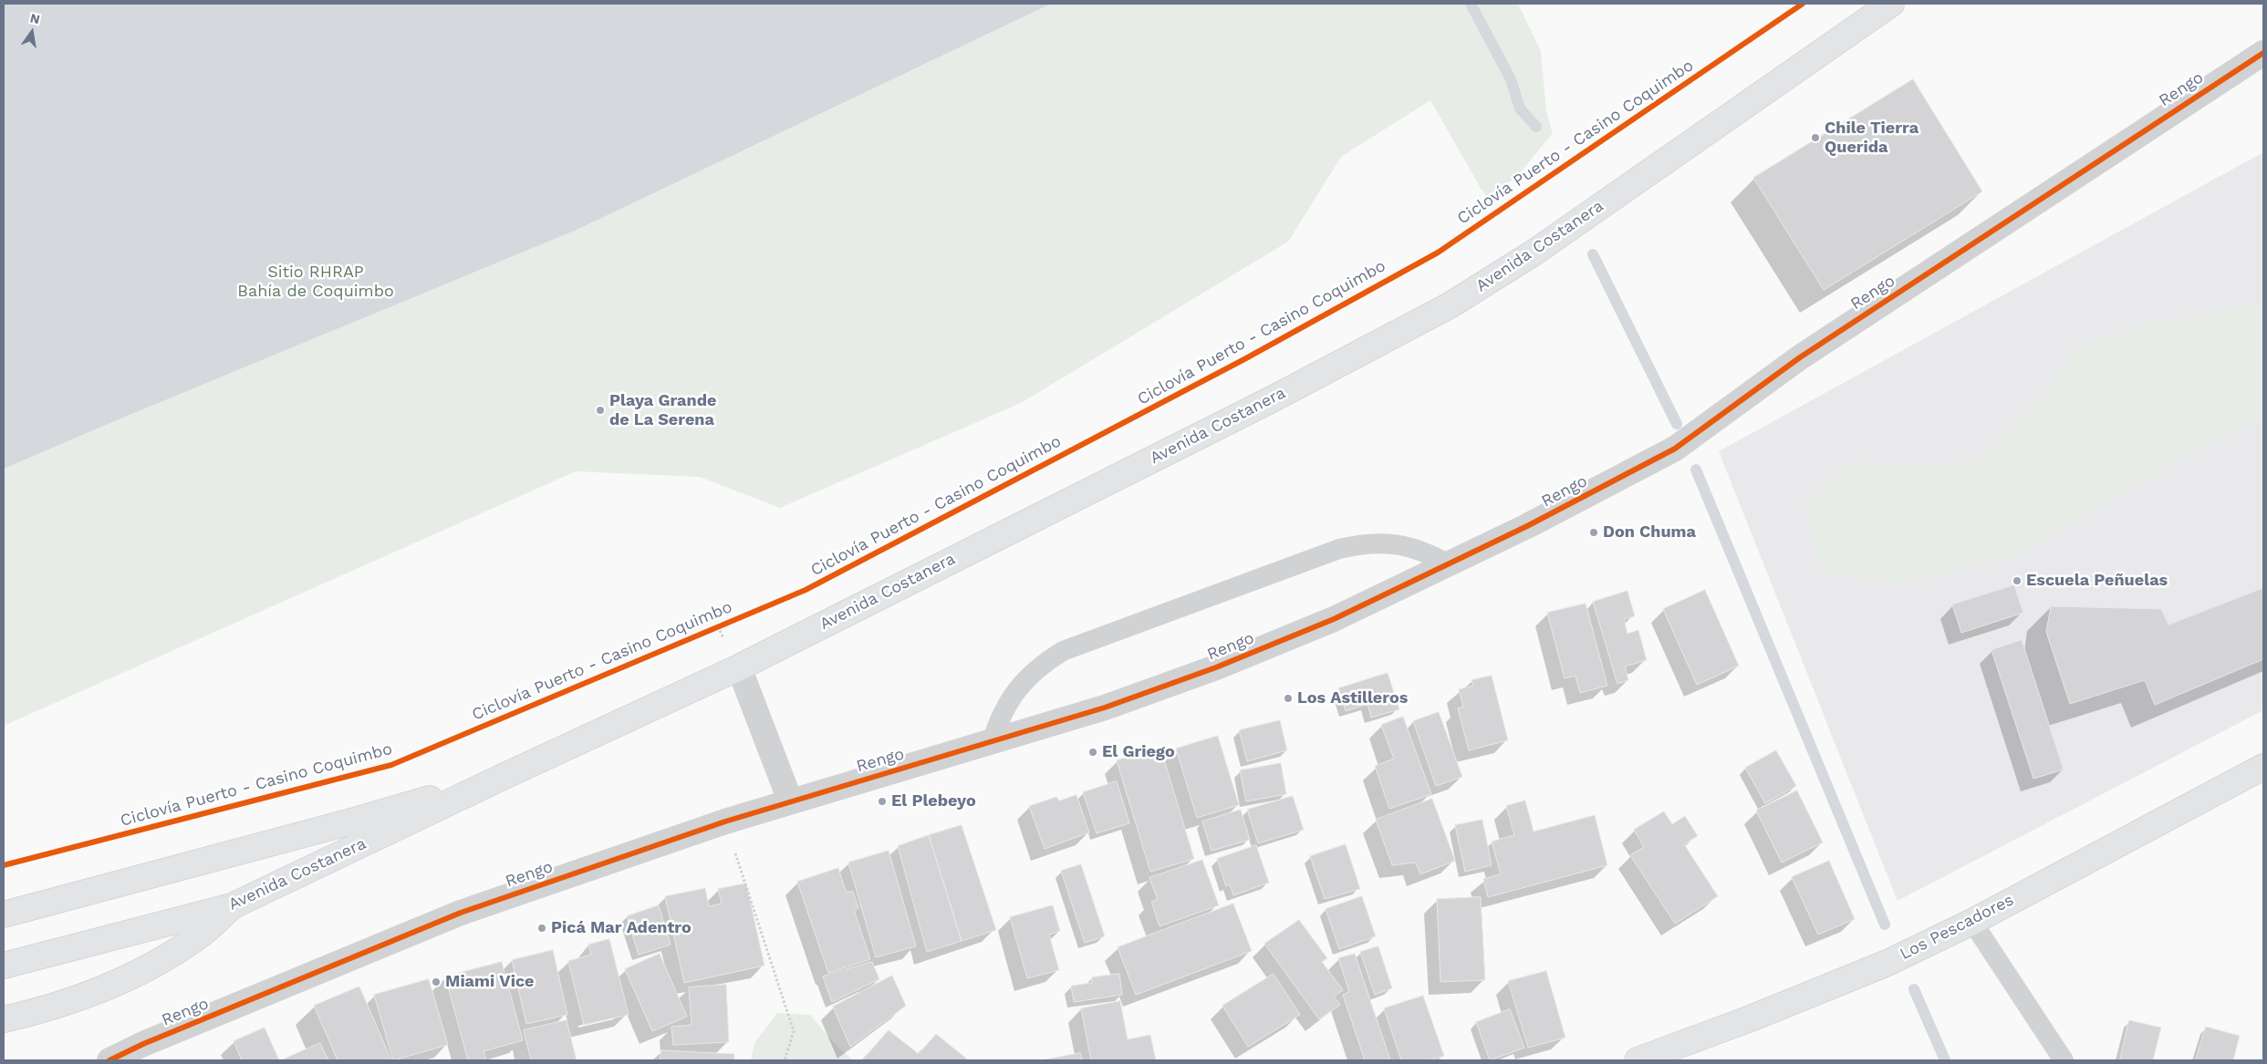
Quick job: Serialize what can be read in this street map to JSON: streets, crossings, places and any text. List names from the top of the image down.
{
  "streets": {
    "main road": ["Avenida Costanera", "Los Pescadores"],
    "street": ["Rengo"],
    "cycle path": ["Ciclovía Puerto - Casino Coquimbo"]
  },
  "parks": ["Sitio RHRAP Bahía de Coquimbo"],
  "places": [
    "Chile Tierra Querida",
    "Playa Grande de La Serena",
    "Don Chuma",
    "Escuela Peñuelas",
    "Los Astilleros",
    "El Griego",
    "El Plebeyo",
    "Picá Mar Adentro",
    "Miami Vice"
  ],
  "north": "top"
}
